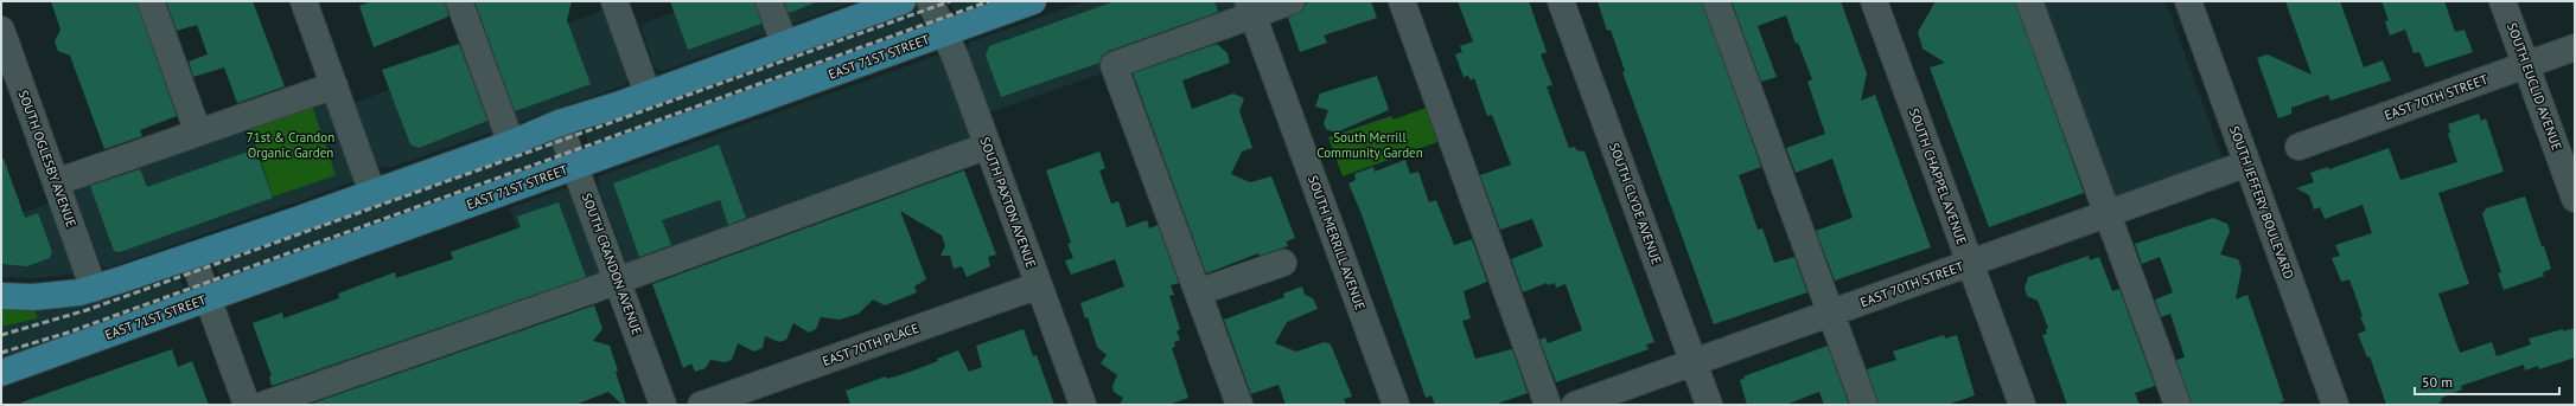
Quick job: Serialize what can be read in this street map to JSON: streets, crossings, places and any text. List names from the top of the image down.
{
  "streets": {
    "main road": ["EAST 71ST STREET"],
    "street": [
      "SOUTH EUCLID AVENUE",
      "EAST 70TH STREET",
      "SOUTH OGLESBY AVENUE",
      "SOUTH CHAPPEL AVENUE",
      "SOUTH PAXTON AVENUE",
      "SOUTH JEFFERY BOULEVARD",
      "SOUTH CLYDE AVENUE",
      "SOUTH MERRILL AVENUE",
      "SOUTH CRANDON AVENUE",
      "EAST 70TH PLACE"
    ]
  },
  "crossings": [
    ["EAST 71ST STREET", "SOUTH PAXTON AVENUE"],
    ["EAST 71ST STREET", "SOUTH CRANDON AVENUE"],
    ["SOUTH EUCLID AVENUE", "EAST 70TH STREET"],
    ["EAST 70TH STREET", "SOUTH CHAPPEL AVENUE"],
    ["EAST 70TH STREET", "SOUTH JEFFERY BOULEVARD"],
    ["EAST 70TH STREET", "SOUTH CLYDE AVENUE"],
    ["SOUTH PAXTON AVENUE", "EAST 70TH PLACE"]
  ],
  "parks": ["71st & Crandon Organic Garden", "South Merrill Community Garden"],
  "scale_bar": "50 m"
}
